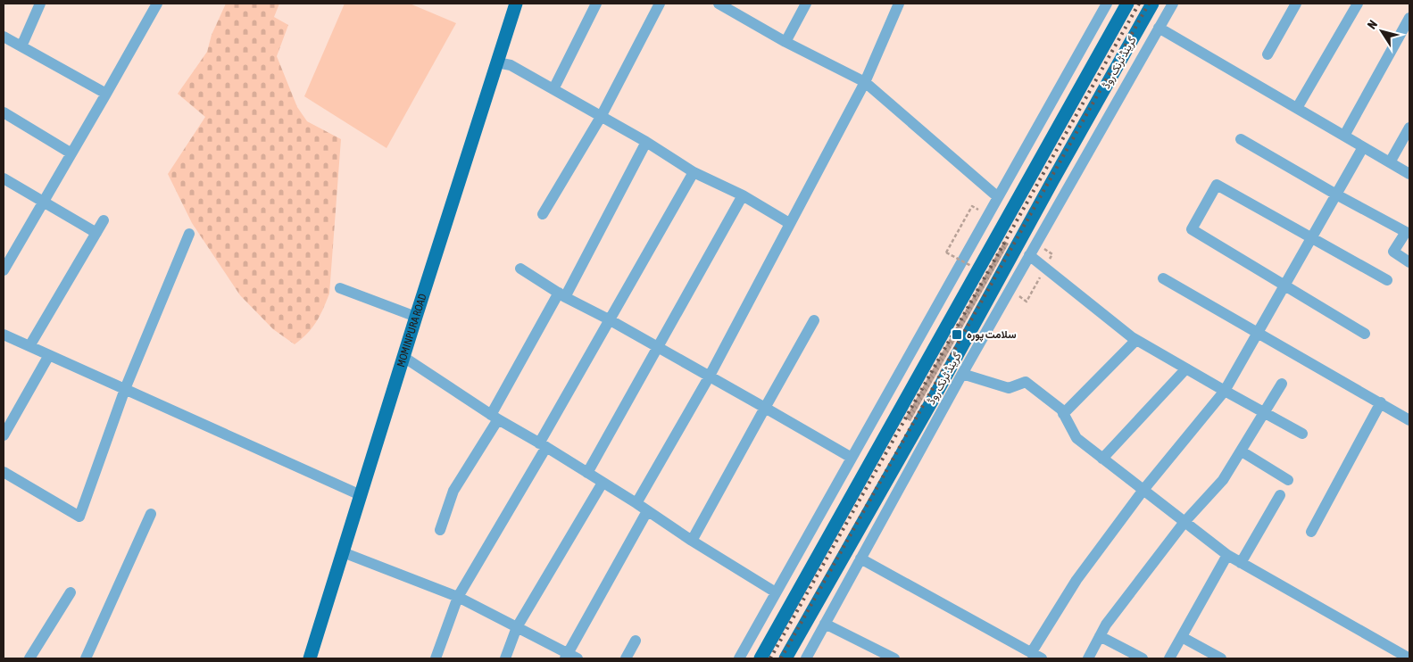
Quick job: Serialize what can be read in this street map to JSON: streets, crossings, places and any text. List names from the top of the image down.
{
  "streets": {
    "main road": ["گرینڈ ٹرنک روڈ", "MOMINPURA ROAD"]
  },
  "places": {
    "transit": ["سلامت پورہ"]
  },
  "north": "top left"
}
